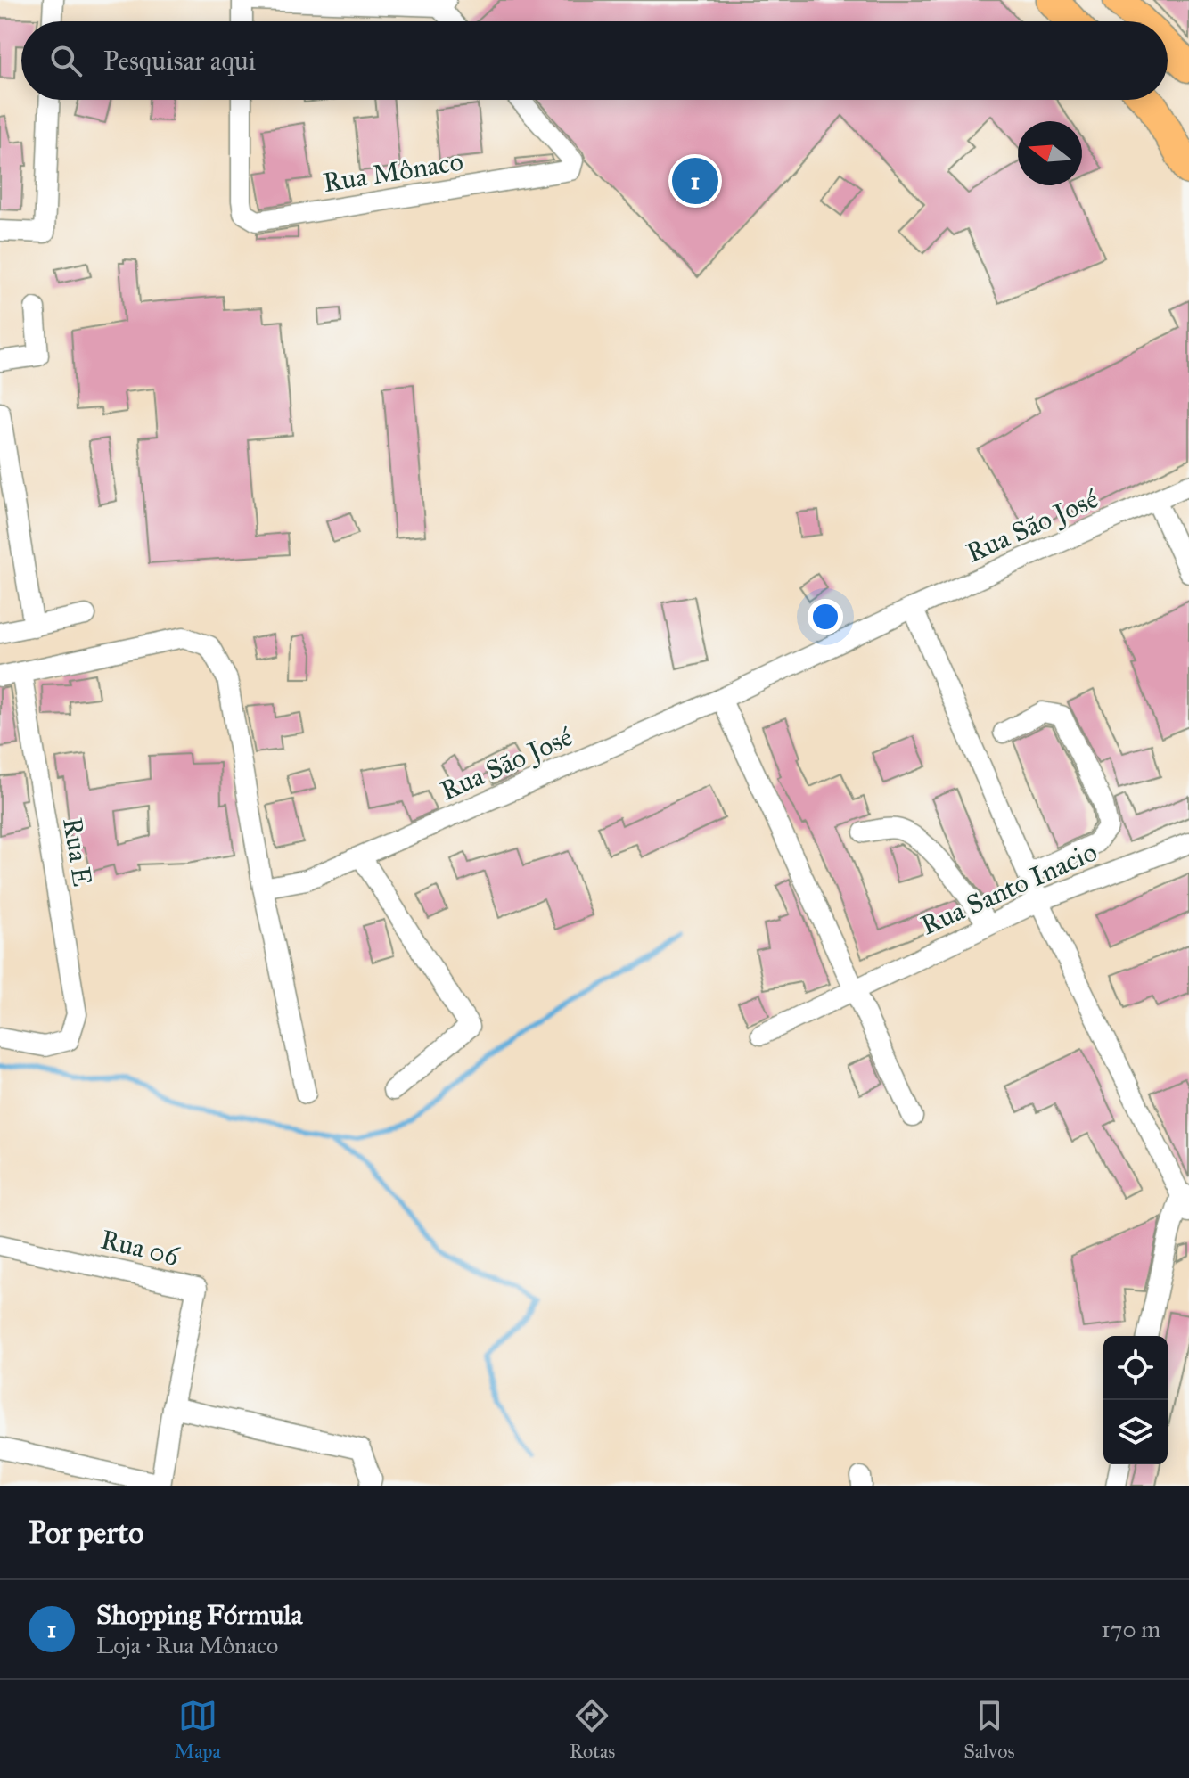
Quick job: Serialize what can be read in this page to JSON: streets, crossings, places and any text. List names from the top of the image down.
{
  "streets": {
    "street": [
      "Rua Mônaco",
      "Rua São José",
      "Rua E",
      "Rua Santo Inacio",
      "Rua 06"
    ]
  },
  "north": "left",
  "page": {
    "search": "Pesquisar aqui",
    "pins": "1",
    "heading": "Por perto",
    "list": [
      {
        "mark": "1",
        "name": "Shopping Fórmula",
        "note": "Loja · Rua Mônaco",
        "value": "170 m"
      }
    ],
    "nav": ["Mapa", "Rotas", "Salvos"]
  }
}
